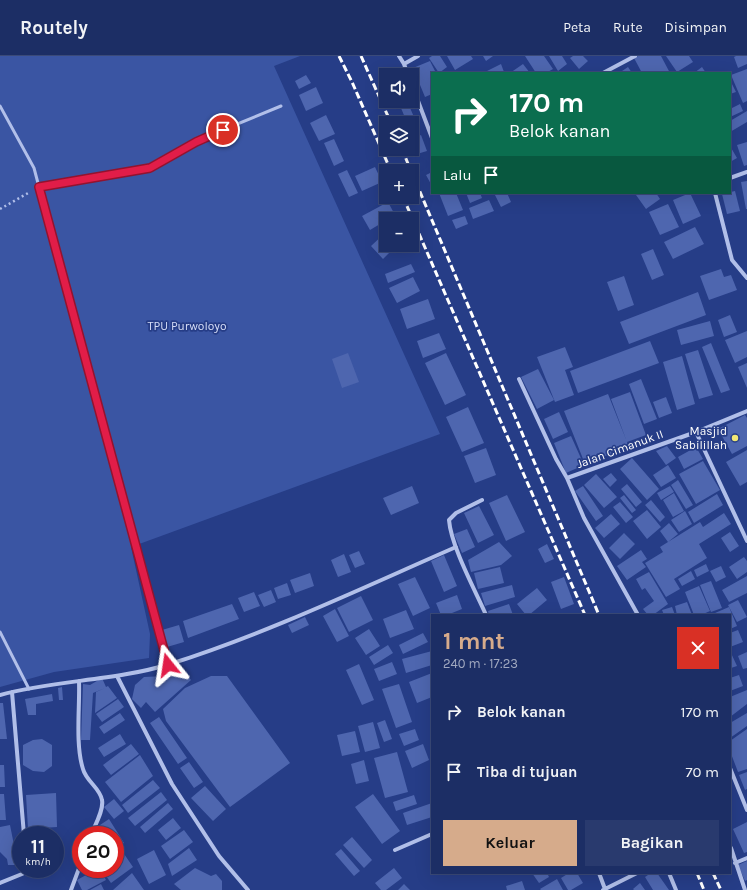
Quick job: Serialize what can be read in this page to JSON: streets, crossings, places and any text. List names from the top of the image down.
{
  "streets": {
    "street": ["Jalan Cimanuk II"]
  },
  "parks": ["TPU Purwoloyo"],
  "places": ["Masjid Sabilillah"],
  "page": {
    "header": "Routely",
    "nav": ["Peta", "Rute", "Disimpan"],
    "map_buttons": ["+", "−"],
    "turn": ["170 m", "Belok kanan"],
    "then": "Lalu",
    "heading": ["1 mnt", "240 m · 17:23"],
    "list": [
      {
        "name": "Belok kanan",
        "value": "170 m"
      },
      {
        "name": "Tiba di tujuan",
        "value": "70 m"
      }
    ],
    "buttons": ["Keluar", "Bagikan"],
    "speed": "11 km/h",
    "limit": "20"
  }
}
